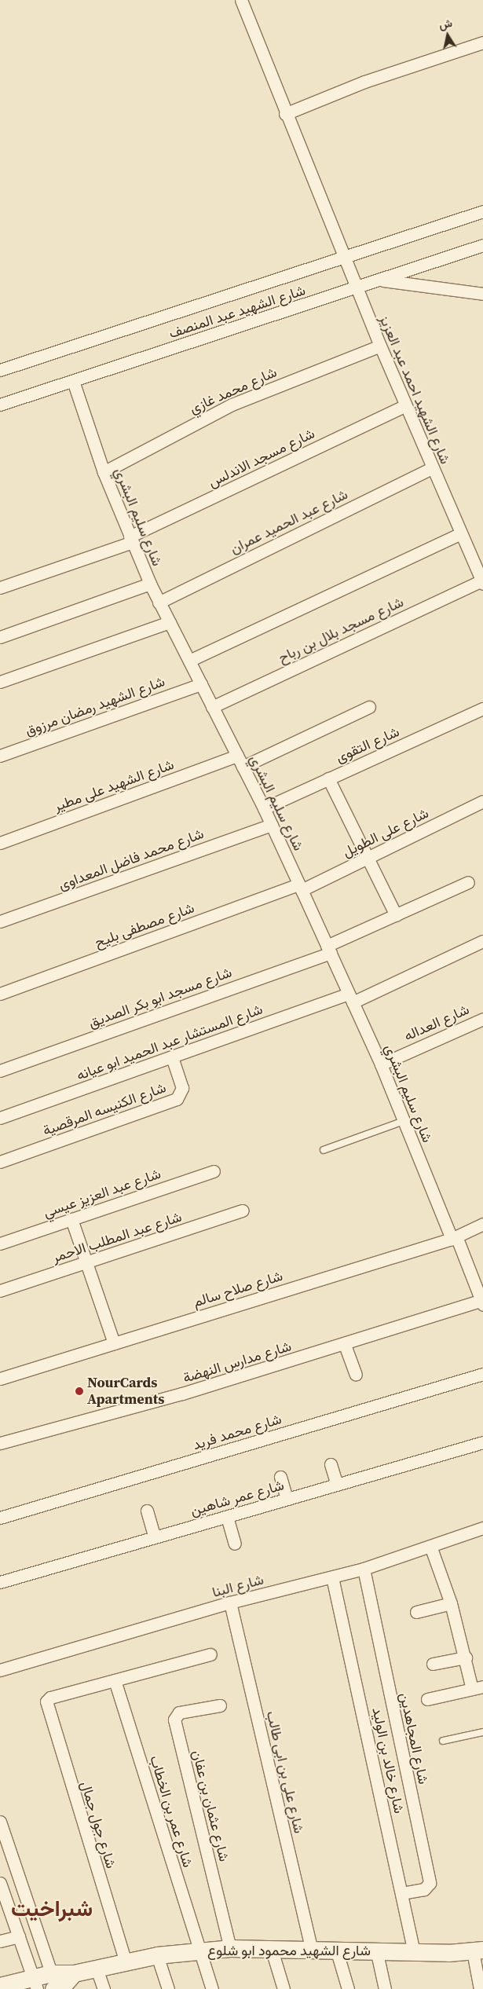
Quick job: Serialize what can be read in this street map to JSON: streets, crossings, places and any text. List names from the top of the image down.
{
  "streets": {
    "street": [
      "شارع الشهيد عبد المنصف",
      "شارع الشهيد احمد عبد العزيز",
      "شارع محمد غازي",
      "شارع مسجد الاندلس",
      "شارع سليم البشري",
      "شارع عبد الحميد عمران",
      "شارع مسجد بلال بن رباح",
      "شارع الشهيد رمضان مرزوق",
      "شارع التقوى",
      "شارع الشهيد على مطير",
      "شارع على الطويل",
      "شارع محمد فاضل المعداوى",
      "شارع مصطفى بليح",
      "شارع مسجد ابو بكر الصديق",
      "شارع العداله",
      "شارع المستشار عبد الحميد ابو عيانه",
      "شارع الكنيسه المرقصية",
      "شارع عبد العزيز عيسي",
      "شارع عبد المطلب الاحمر",
      "شارع صلاح سالم",
      "شارع مدارس النهضة",
      "شارع محمد فريد",
      "شارع عمر شاهين",
      "شارع البنا",
      "شارع المجاهدين",
      "شارع خالد بن الوليد",
      "شارع على بن ابى طالب",
      "شارع عثمان بن عفان",
      "شارع عمر بن الخطاب",
      "شارع جول جمال",
      "شارع الشهيد محمود ابو شلوع"
    ]
  },
  "crossings": [
    ["شارع الشهيد عبد المنصف", "شارع الشهيد احمد عبد العزيز"],
    ["شارع الشهيد عبد المنصف", "شارع سليم البشري"],
    ["شارع الشهيد احمد عبد العزيز", "شارع محمد غازي"],
    ["شارع الشهيد احمد عبد العزيز", "شارع مسجد الاندلس"],
    ["شارع الشهيد احمد عبد العزيز", "شارع عبد الحميد عمران"],
    ["شارع الشهيد احمد عبد العزيز", "شارع مسجد بلال بن رباح"],
    ["شارع محمد غازي", "شارع سليم البشري"],
    ["شارع مسجد الاندلس", "شارع سليم البشري"],
    ["شارع سليم البشري", "شارع عبد الحميد عمران"],
    ["شارع سليم البشري", "شارع مسجد بلال بن رباح"],
    ["شارع سليم البشري", "شارع الشهيد رمضان مرزوق"],
    ["شارع سليم البشري", "شارع التقوى"],
    ["شارع سليم البشري", "شارع الشهيد على مطير"],
    ["شارع سليم البشري", "شارع على الطويل"],
    ["شارع سليم البشري", "شارع محمد فاضل المعداوى"],
    ["شارع سليم البشري", "شارع مصطفى بليح"],
    ["شارع سليم البشري", "شارع مسجد ابو بكر الصديق"],
    ["شارع سليم البشري", "شارع العداله"],
    ["شارع سليم البشري", "شارع المستشار عبد الحميد ابو عيانه"],
    ["شارع سليم البشري", "شارع صلاح سالم"],
    ["شارع سليم البشري", "شارع مدارس النهضة"],
    ["شارع على الطويل", "شارع مصطفى بليح"],
    ["شارع المستشار عبد الحميد ابو عيانه", "شارع الكنيسه المرقصية"],
    ["شارع البنا", "شارع المجاهدين"],
    ["شارع البنا", "شارع خالد بن الوليد"],
    ["شارع البنا", "شارع على بن ابى طالب"],
    ["شارع المجاهدين", "شارع خالد بن الوليد"],
    ["شارع خالد بن الوليد", "شارع الشهيد محمود ابو شلوع"],
    ["شارع على بن ابى طالب", "شارع الشهيد محمود ابو شلوع"],
    ["شارع عثمان بن عفان", "شارع الشهيد محمود ابو شلوع"],
    ["شارع عمر بن الخطاب", "شارع جول جمال"],
    ["شارع عمر بن الخطاب", "شارع الشهيد محمود ابو شلوع"],
    ["شارع جول جمال", "شارع الشهيد محمود ابو شلوع"]
  ],
  "districts": ["شبراخيت"],
  "places": ["NourCards Apartments"],
  "north": "top"
}
